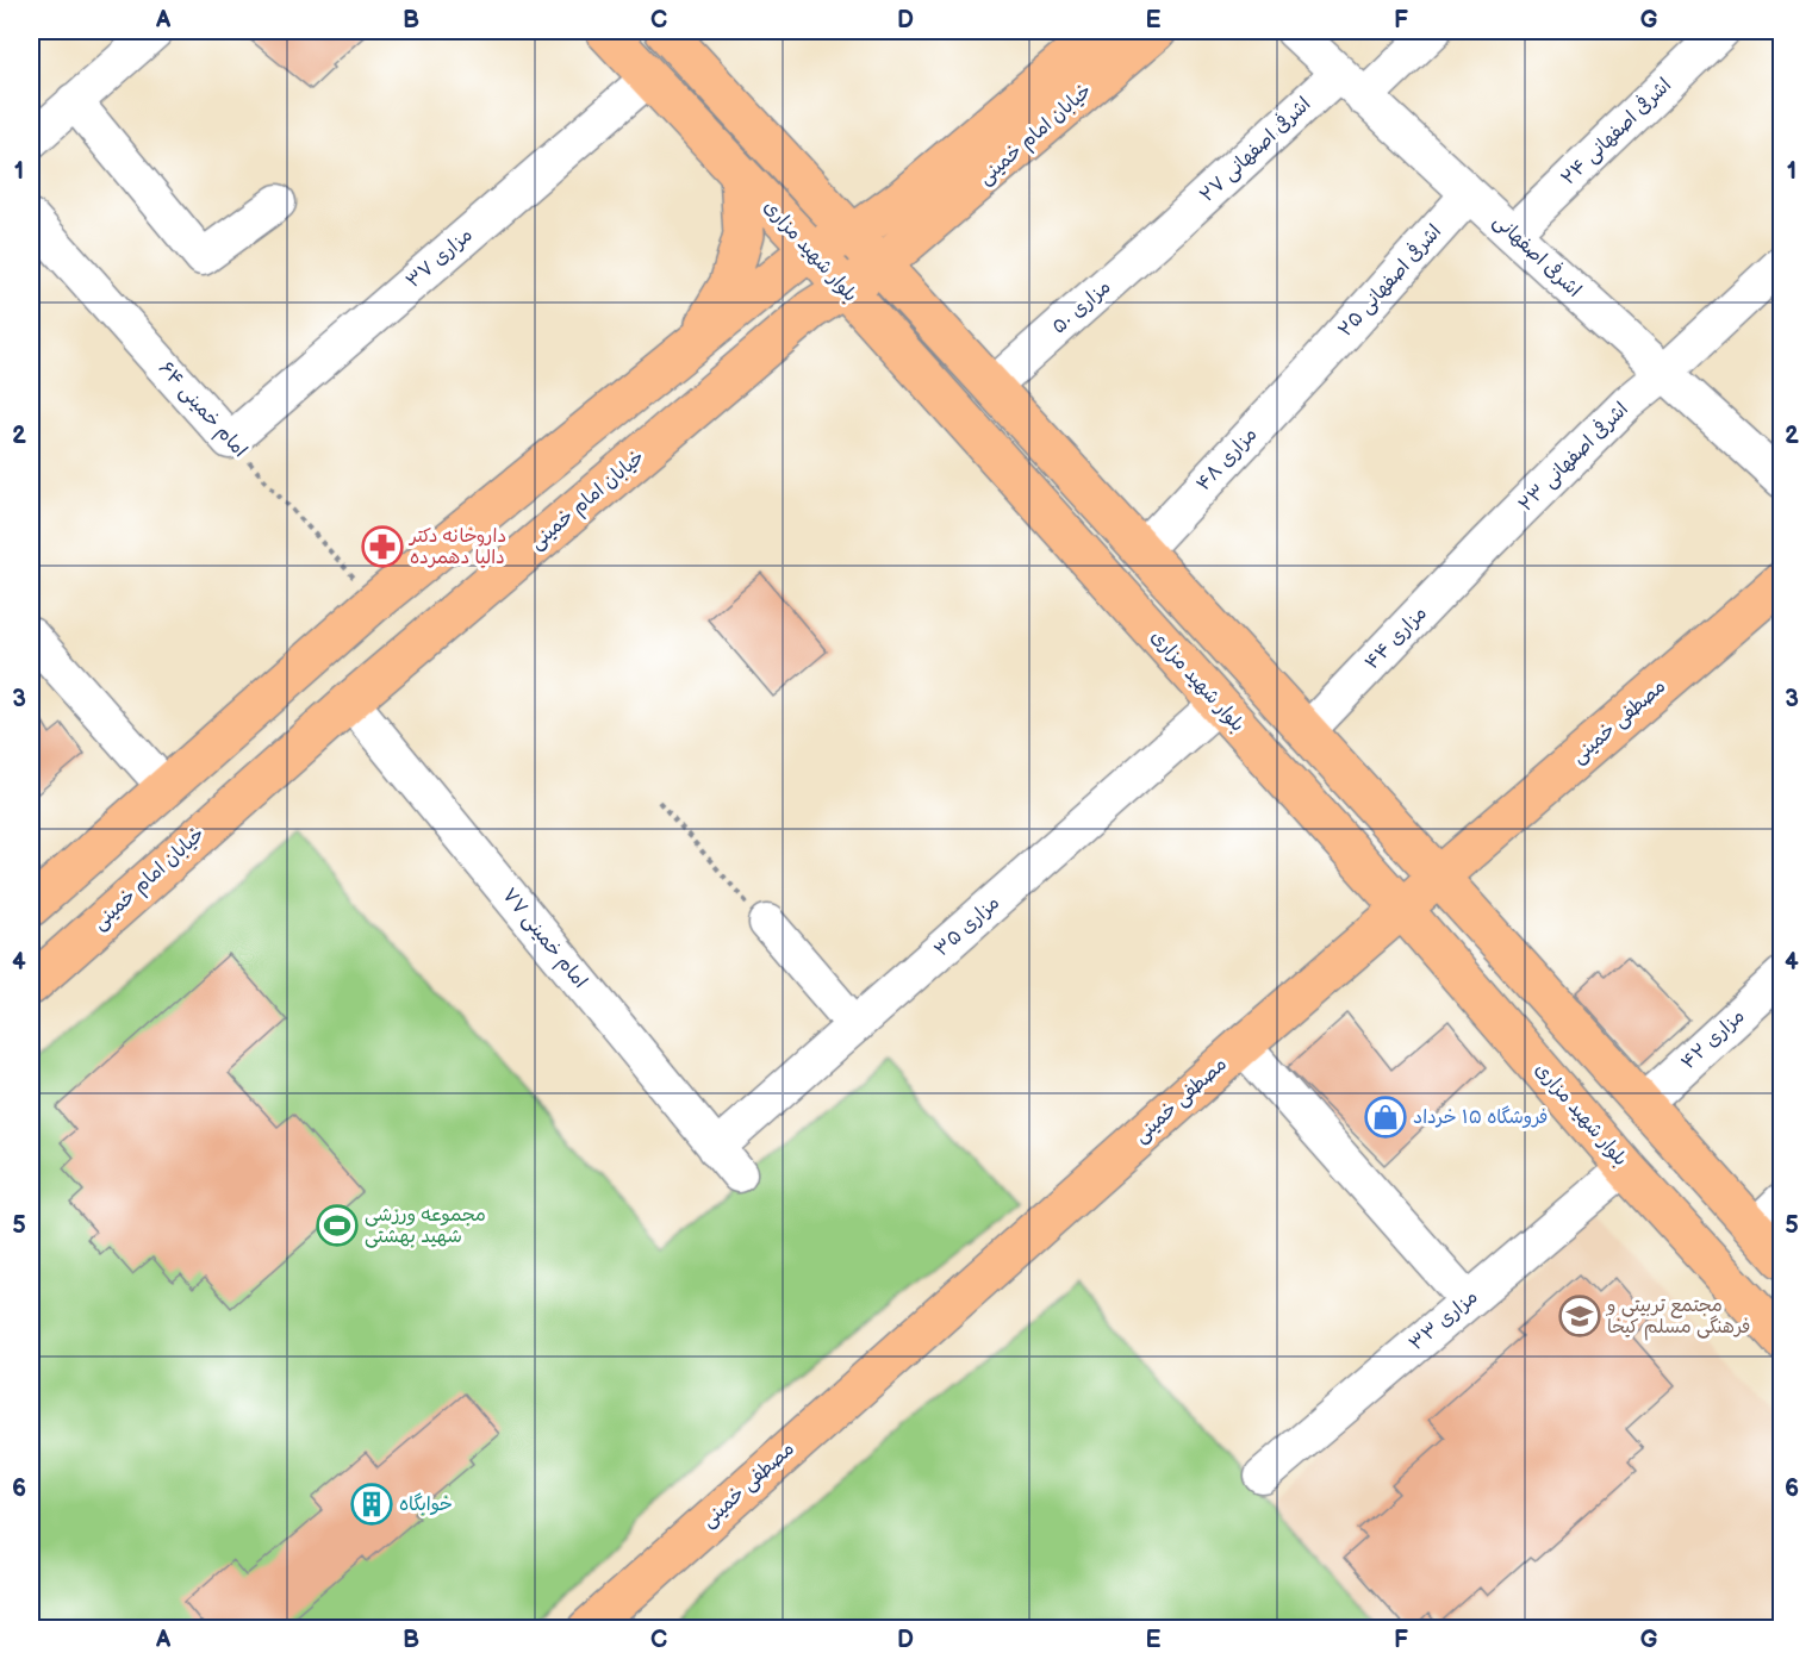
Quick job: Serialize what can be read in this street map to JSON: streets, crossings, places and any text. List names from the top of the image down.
{
  "streets": {
    "main road": ["خیابان امام خمینی", "بلوار شهید مزاری", "مصطفی خمینی"],
    "street": [
      "اشرفی اصفهانی ۲۴",
      "اشرفی اصفهانی ۲۷",
      "اشرفی اصفهانی",
      "مزاری ۳۷",
      "اشرفی اصفهانی ۲۵",
      "مزاری ۵۰",
      "امام خمینی ۶۴",
      "اشرفی اصفهانی ۲۳",
      "مزاری ۴۸",
      "مزاری ۴۴",
      "مزاری ۳۵",
      "امام خمینی ۷۷",
      "مزاری ۴۲",
      "مزاری ۳۳"
    ]
  },
  "crossings": [
    ["اشرفی اصفهانی ۲۴", "اشرفی اصفهانی"],
    ["خیابان امام خمینی", "بلوار شهید مزاری"],
    ["خیابان امام خمینی", "امام خمینی ۶۴"],
    ["خیابان امام خمینی", "امام خمینی ۷۷"],
    ["اشرفی اصفهانی ۲۷", "اشرفی اصفهانی"],
    ["اشرفی اصفهانی ۲۷", "مزاری ۵۰"],
    ["بلوار شهید مزاری", "مزاری ۳۷"],
    ["بلوار شهید مزاری", "مصطفی خمینی"],
    ["بلوار شهید مزاری", "مزاری ۳۵"],
    ["بلوار شهید مزاری", "مزاری ۳۳"],
    ["اشرفی اصفهانی", "اشرفی اصفهانی ۲۵"],
    ["اشرفی اصفهانی", "اشرفی اصفهانی ۲۳"],
    ["مزاری ۳۷", "امام خمینی ۶۴"],
    ["اشرفی اصفهانی ۲۵", "مزاری ۴۸"],
    ["اشرفی اصفهانی ۲۳", "مزاری ۴۴"],
    ["مزاری ۳۵", "امام خمینی ۷۷"]
  ],
  "places": {
    "pharmacy": ["داروخانه دکتر دالیا دهمرده"],
    "shop": ["فروشگاه ۱۵ خرداد"],
    "sports": ["مجموعه ورزشی شهید بهشتی"],
    "school or university": ["مجتمع تربیتی و فرهنگی مسلم کیخا"],
    "building": ["خوابگاه"]
  },
  "grid": {
    "columns": [
      "A",
      "B",
      "C",
      "D",
      "E",
      "F",
      "G"
    ],
    "rows": [
      "1",
      "2",
      "3",
      "4",
      "5",
      "6"
    ]
  }
}
